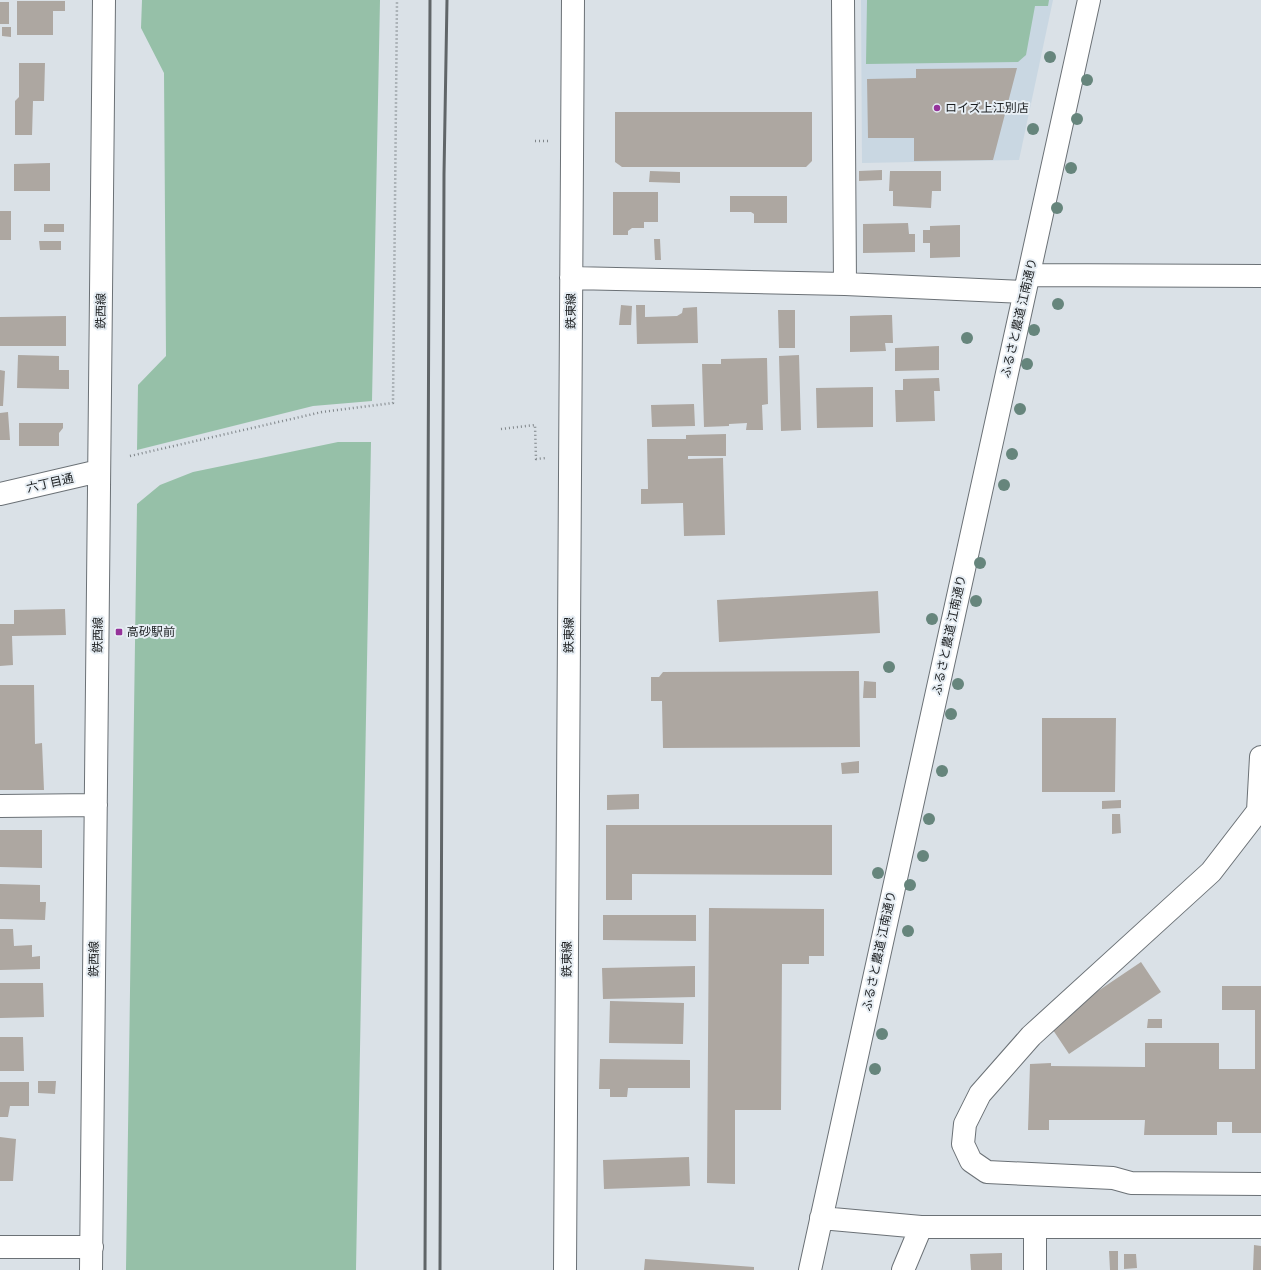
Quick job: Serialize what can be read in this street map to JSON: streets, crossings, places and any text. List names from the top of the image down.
{
  "streets": {
    "street": [
      "鉄西線",
      "鉄東線",
      "ふるさと農道 江南通り",
      "六丁目通"
    ]
  },
  "crossings": [
    ["鉄西線", "六丁目通"]
  ],
  "places": {
    "other": ["ロイズ上江別店"],
    "transit": ["高砂駅前"]
  }
}
